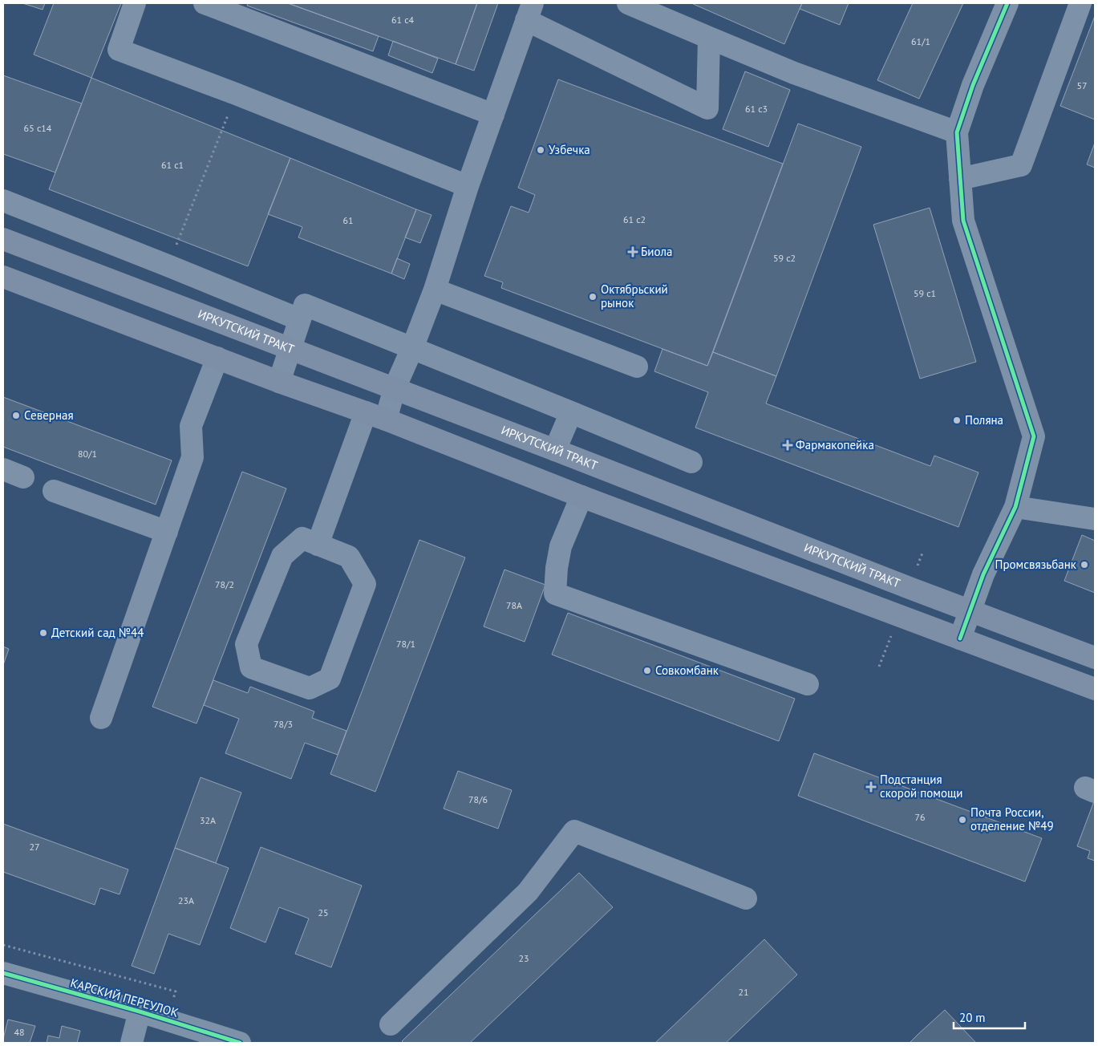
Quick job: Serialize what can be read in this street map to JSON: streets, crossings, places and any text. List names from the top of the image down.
{
  "streets": {
    "main road": ["ИРКУТСКИЙ ТРАКТ"],
    "street": ["КАРСКИЙ ПЕРЕУЛОК"]
  },
  "places": {
    "other": [
      "Узбечка",
      "Октябрьский рынок",
      "Северная",
      "Поляна",
      "Промсвязьбанк",
      "Детский сад №44",
      "Совкомбанк",
      "Почта России, отделение №49"
    ],
    "health": ["Биола", "Фармакопейка", "Подстанция скорой помощи"]
  },
  "house_numbers": [
    "61 с4",
    "61/1",
    "57",
    "61 с3",
    "65 с14",
    "61 с1",
    "61 с2",
    "61",
    "59 с2",
    "59 с1",
    "80/1",
    "78/2",
    "78А",
    "78/1",
    "78/3",
    "78/6",
    "76",
    "32А",
    "27",
    "23А",
    "25",
    "23",
    "21",
    "48"
  ],
  "scale_bar": "20 m"
}
